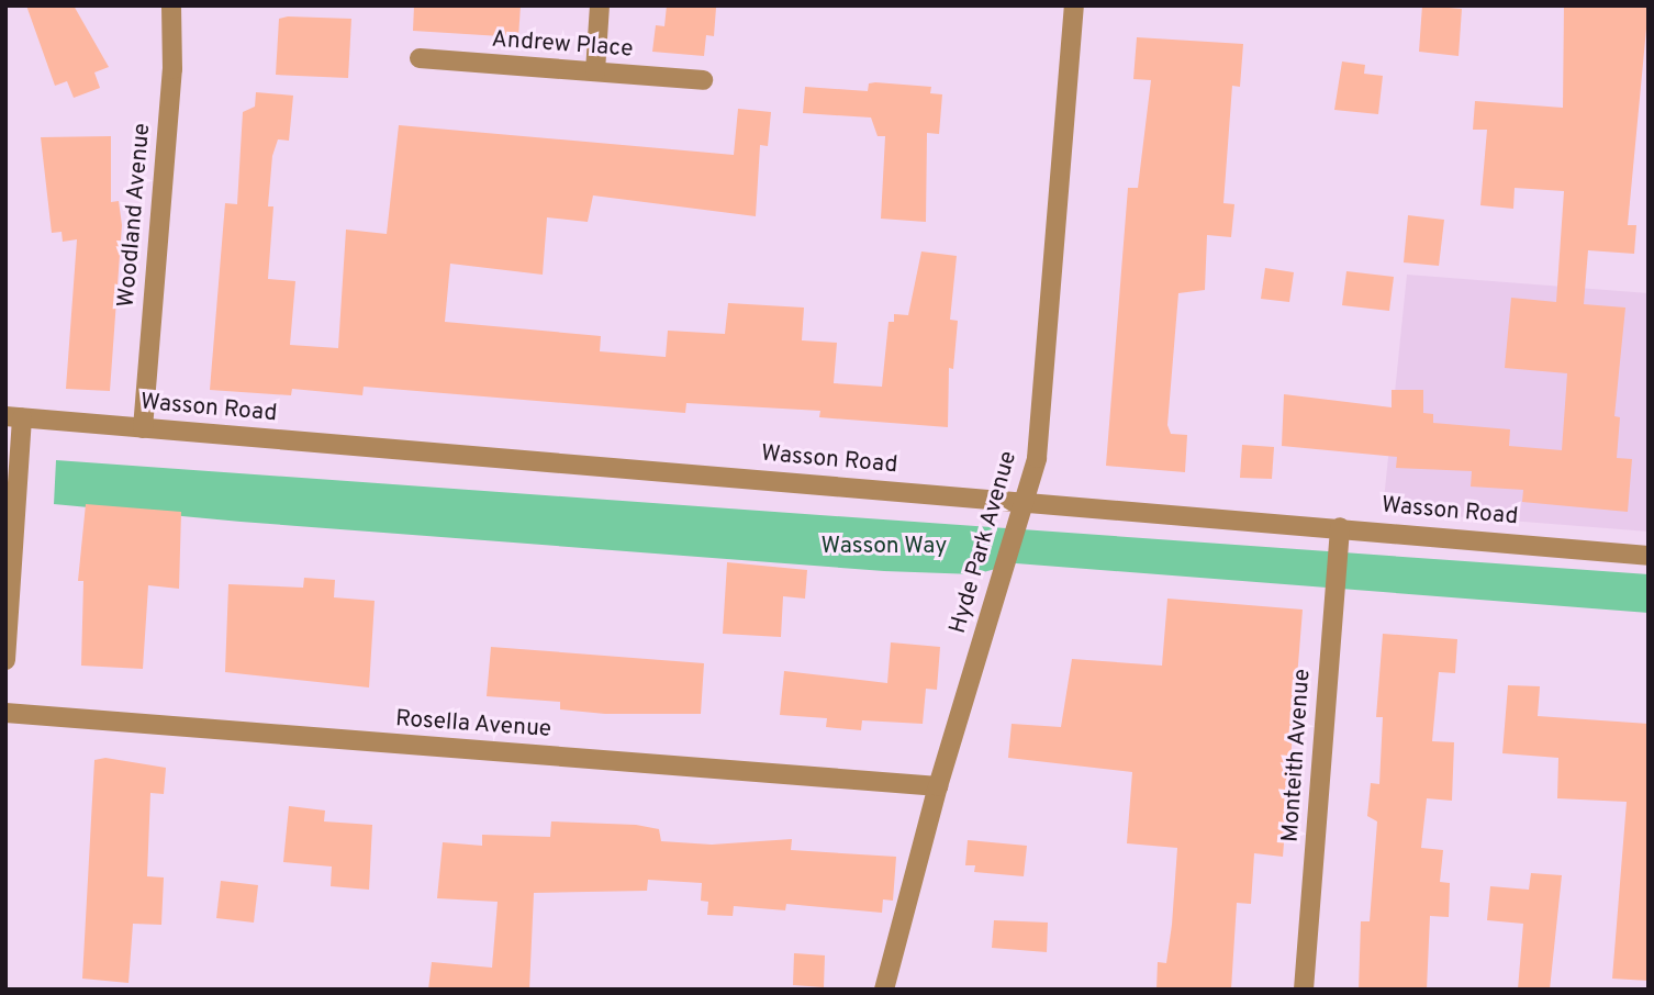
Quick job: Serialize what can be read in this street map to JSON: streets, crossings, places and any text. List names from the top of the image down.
{
  "streets": {
    "street": [
      "Andrew Place",
      "Woodland Avenue",
      "Wasson Road",
      "Hyde Park Avenue",
      "Rosella Avenue",
      "Monteith Avenue"
    ]
  },
  "crossings": [
    ["Woodland Avenue", "Wasson Road"],
    ["Wasson Road", "Hyde Park Avenue"],
    ["Wasson Road", "Monteith Avenue"],
    ["Hyde Park Avenue", "Rosella Avenue"]
  ],
  "parks": ["Wasson Way"]
}
